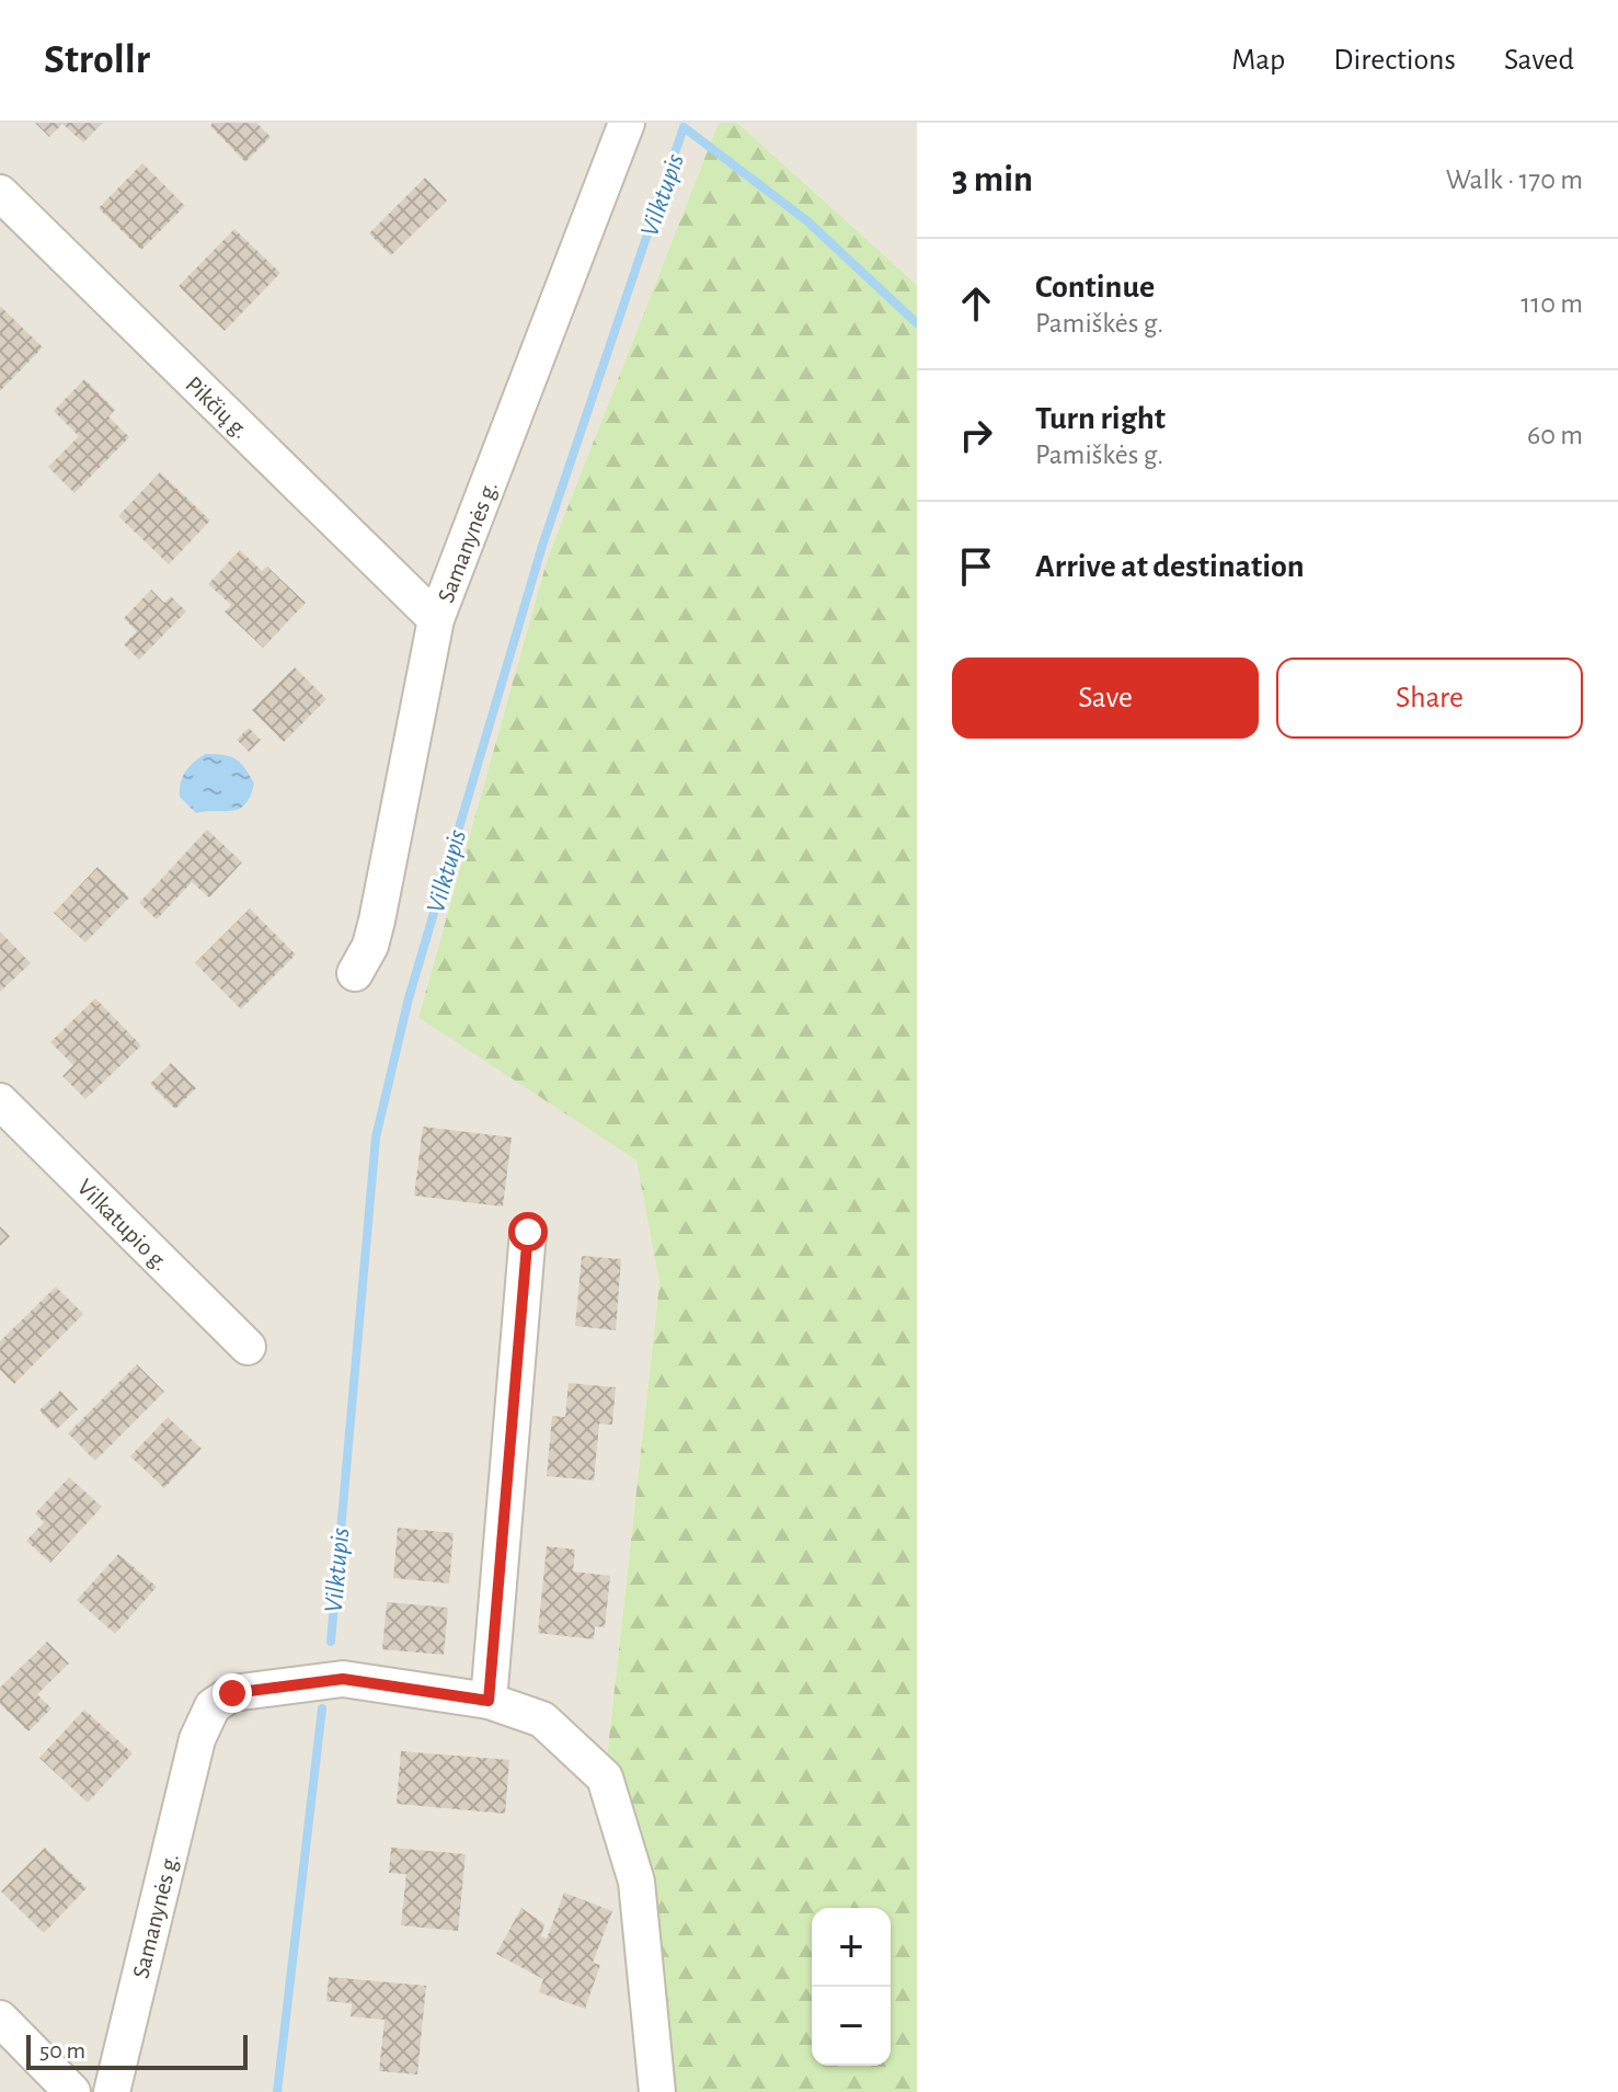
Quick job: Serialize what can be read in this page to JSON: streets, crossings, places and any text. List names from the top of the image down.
{
  "streets": {
    "street": ["Pikčių g.", "Samanynės g.", "Vilkatupio g."]
  },
  "crossings": [
    ["Pikčių g.", "Samanynės g."]
  ],
  "water": ["Vilktupis"],
  "scale_bar": "50 m",
  "page": {
    "header": "Strollr",
    "nav": ["Map", "Directions", "Saved"],
    "heading": ["3 min", "Walk · 170 m"],
    "list": [
      ["Continue", "Pamiškės g.", "110 m"],
      ["Turn right", "Pamiškės g.", "60 m"],
      "Arrive at destination"
    ],
    "buttons": ["Save", "Share"],
    "map_buttons": ["+", "−"],
    "scale": "50 m"
  }
}
